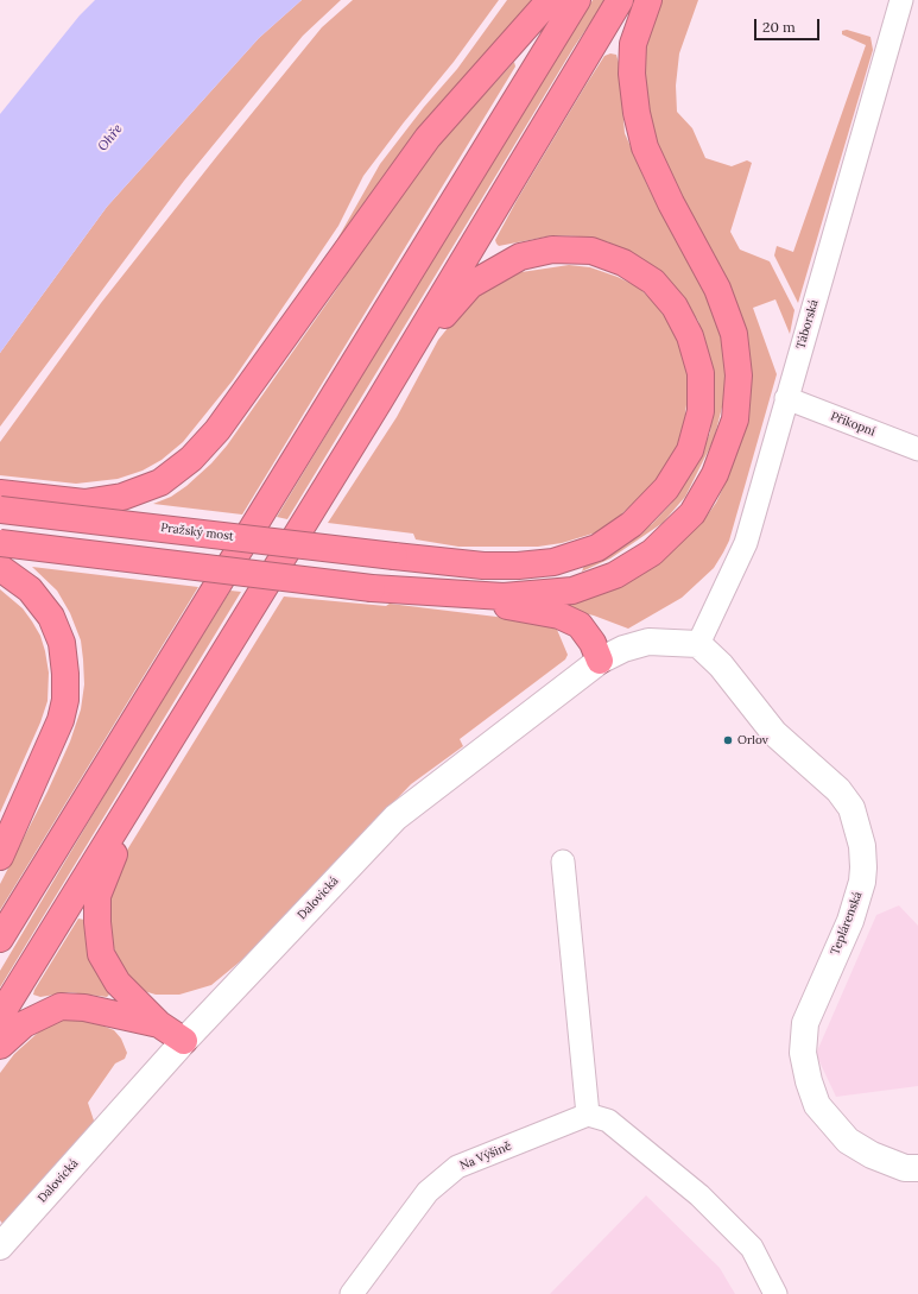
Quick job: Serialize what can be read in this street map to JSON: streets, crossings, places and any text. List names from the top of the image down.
{
  "streets": {
    "highway": ["Pražský most"],
    "street": [
      "Táborská",
      "Příkopní",
      "Dalovická",
      "Teplárenská",
      "Na Výšině"
    ]
  },
  "crossings": [
    ["Táborská", "Příkopní"],
    ["Táborská", "Dalovická"],
    ["Táborská", "Teplárenská"],
    ["Dalovická", "Teplárenská"]
  ],
  "water": ["Ohře"],
  "places": ["Orlov"],
  "scale_bar": "20 m"
}
